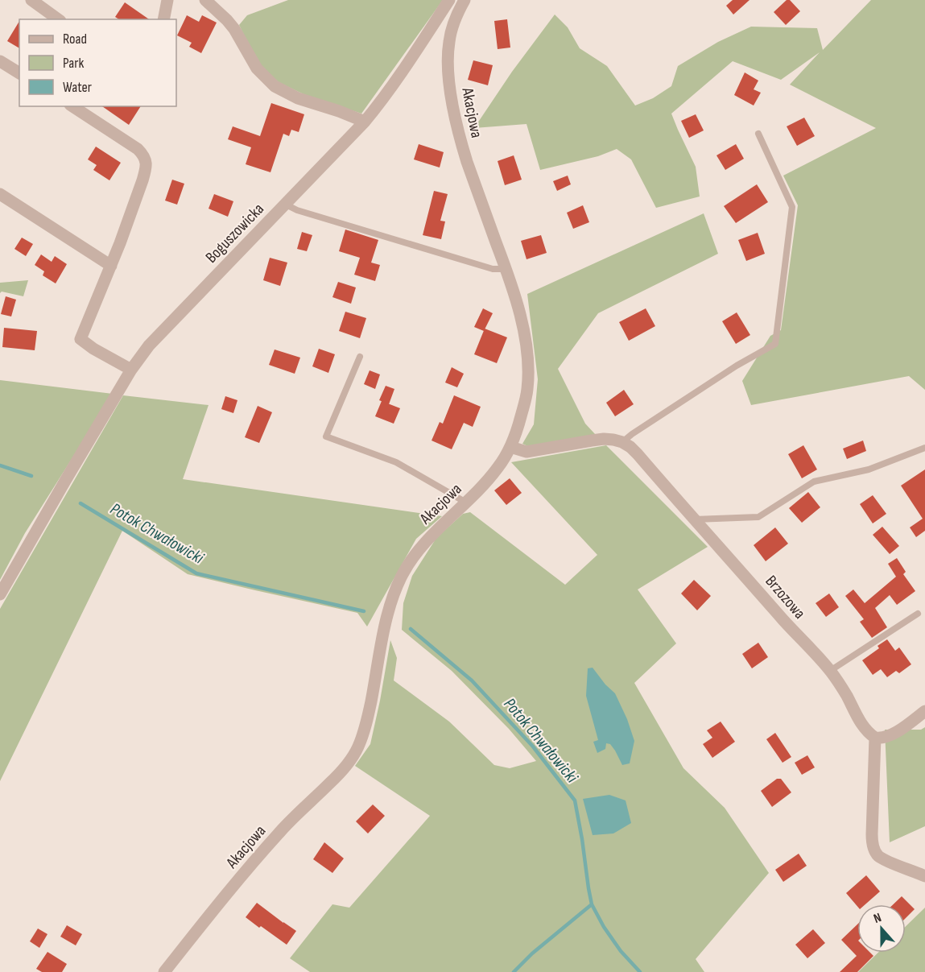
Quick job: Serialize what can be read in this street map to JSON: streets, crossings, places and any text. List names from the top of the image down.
{
  "streets": {
    "street": ["Akacjowa", "Boguszowicka", "Brzozowa"]
  },
  "water": ["Potok Chwałowicki"],
  "legend": ["Road", "Park", "Water"],
  "north": "top"
}
